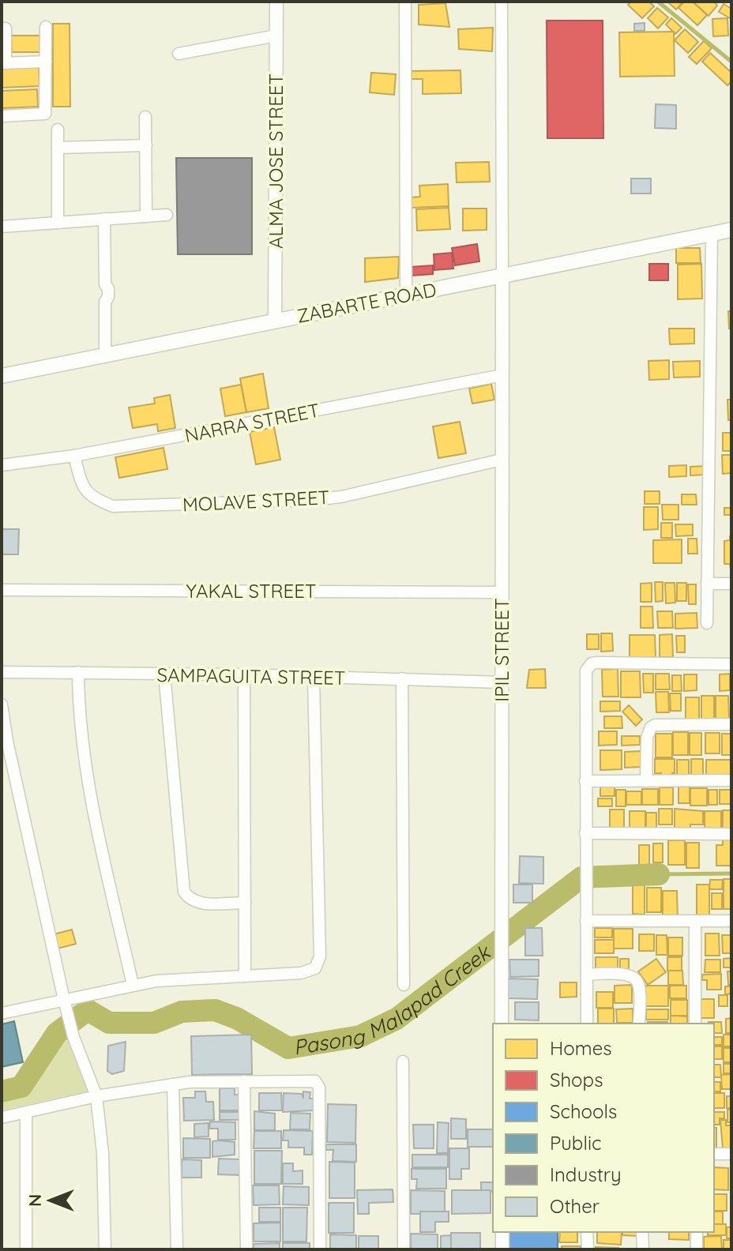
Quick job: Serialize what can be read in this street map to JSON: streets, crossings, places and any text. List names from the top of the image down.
{
  "streets": {
    "main road": ["ZABARTE ROAD"],
    "street": [
      "ALMA JOSE STREET",
      "NARRA STREET",
      "MOLAVE STREET",
      "YAKAL STREET",
      "IPIL STREET",
      "SAMPAGUITA STREET"
    ]
  },
  "crossings": [
    ["ALMA JOSE STREET", "ZABARTE ROAD"],
    ["ZABARTE ROAD", "IPIL STREET"],
    ["NARRA STREET", "MOLAVE STREET"],
    ["NARRA STREET", "IPIL STREET"],
    ["MOLAVE STREET", "IPIL STREET"],
    ["YAKAL STREET", "IPIL STREET"],
    ["IPIL STREET", "SAMPAGUITA STREET"]
  ],
  "water": ["Pasong Malapad Creek"],
  "legend": [
    "Homes",
    "Shops",
    "Schools",
    "Public",
    "Industry",
    "Other"
  ],
  "north": "left"
}
